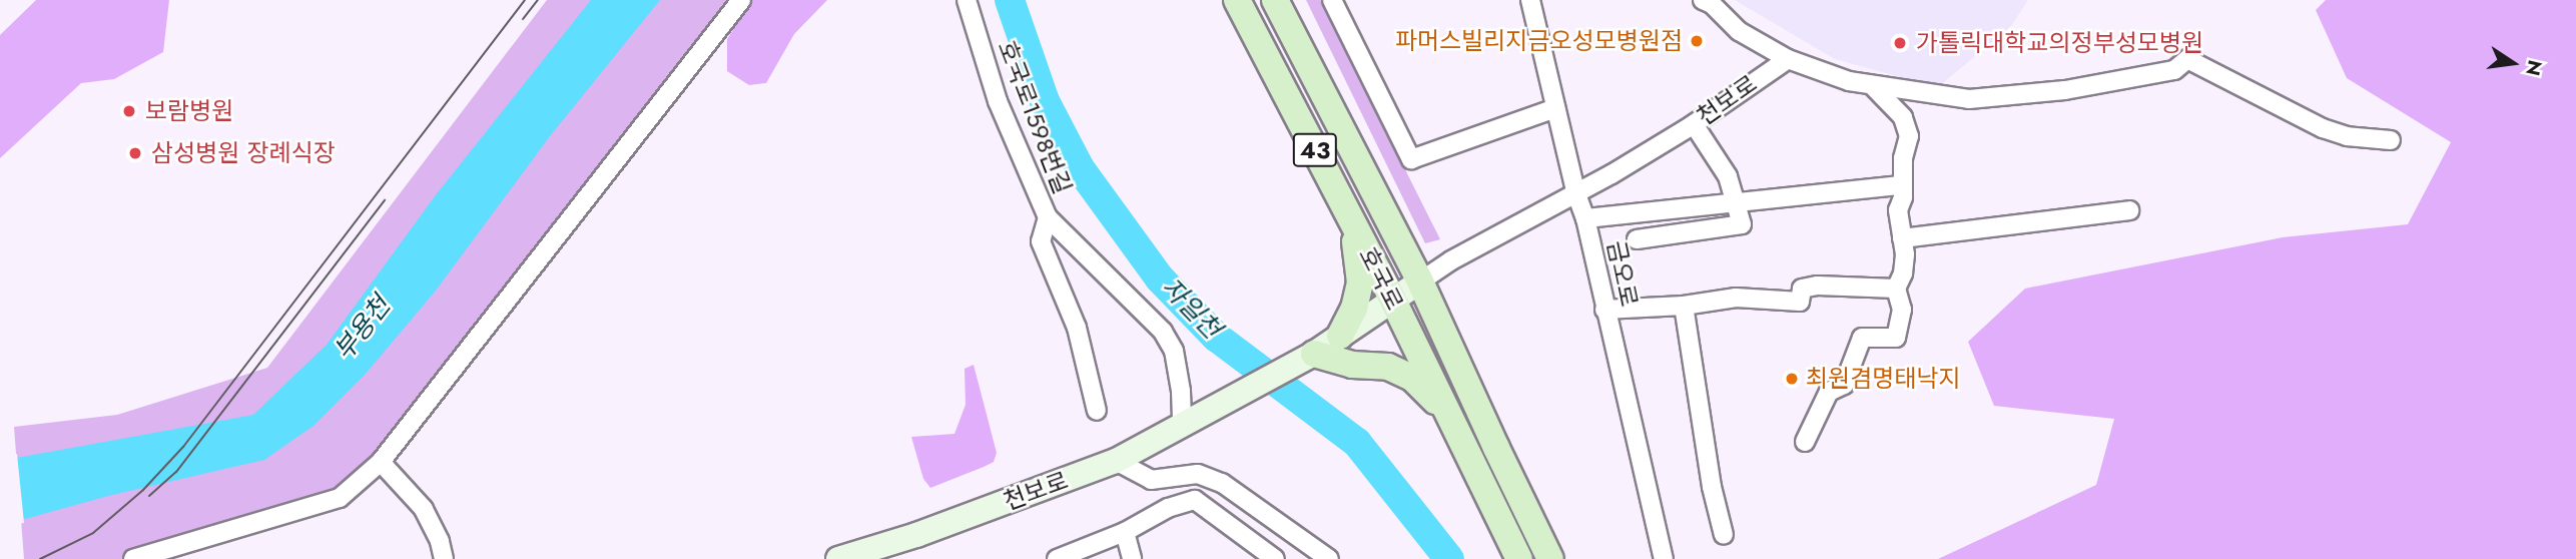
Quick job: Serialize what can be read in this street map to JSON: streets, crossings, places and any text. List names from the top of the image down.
{
  "streets": {
    "main road": ["천보로", "43", "호국로"],
    "street": ["호국로1598번길", "금오로"]
  },
  "crossings": [
    ["천보로", "금오로"],
    ["천보로", "호국로"]
  ],
  "water": ["자일천", "부용천"],
  "places": [
    "파머스빌리지금오성모병원점",
    "가톨릭대학교의정부성모병원",
    "보람병원",
    "삼성병원 장례식장",
    "최원겸명태낙지"
  ],
  "north": "right"
}
